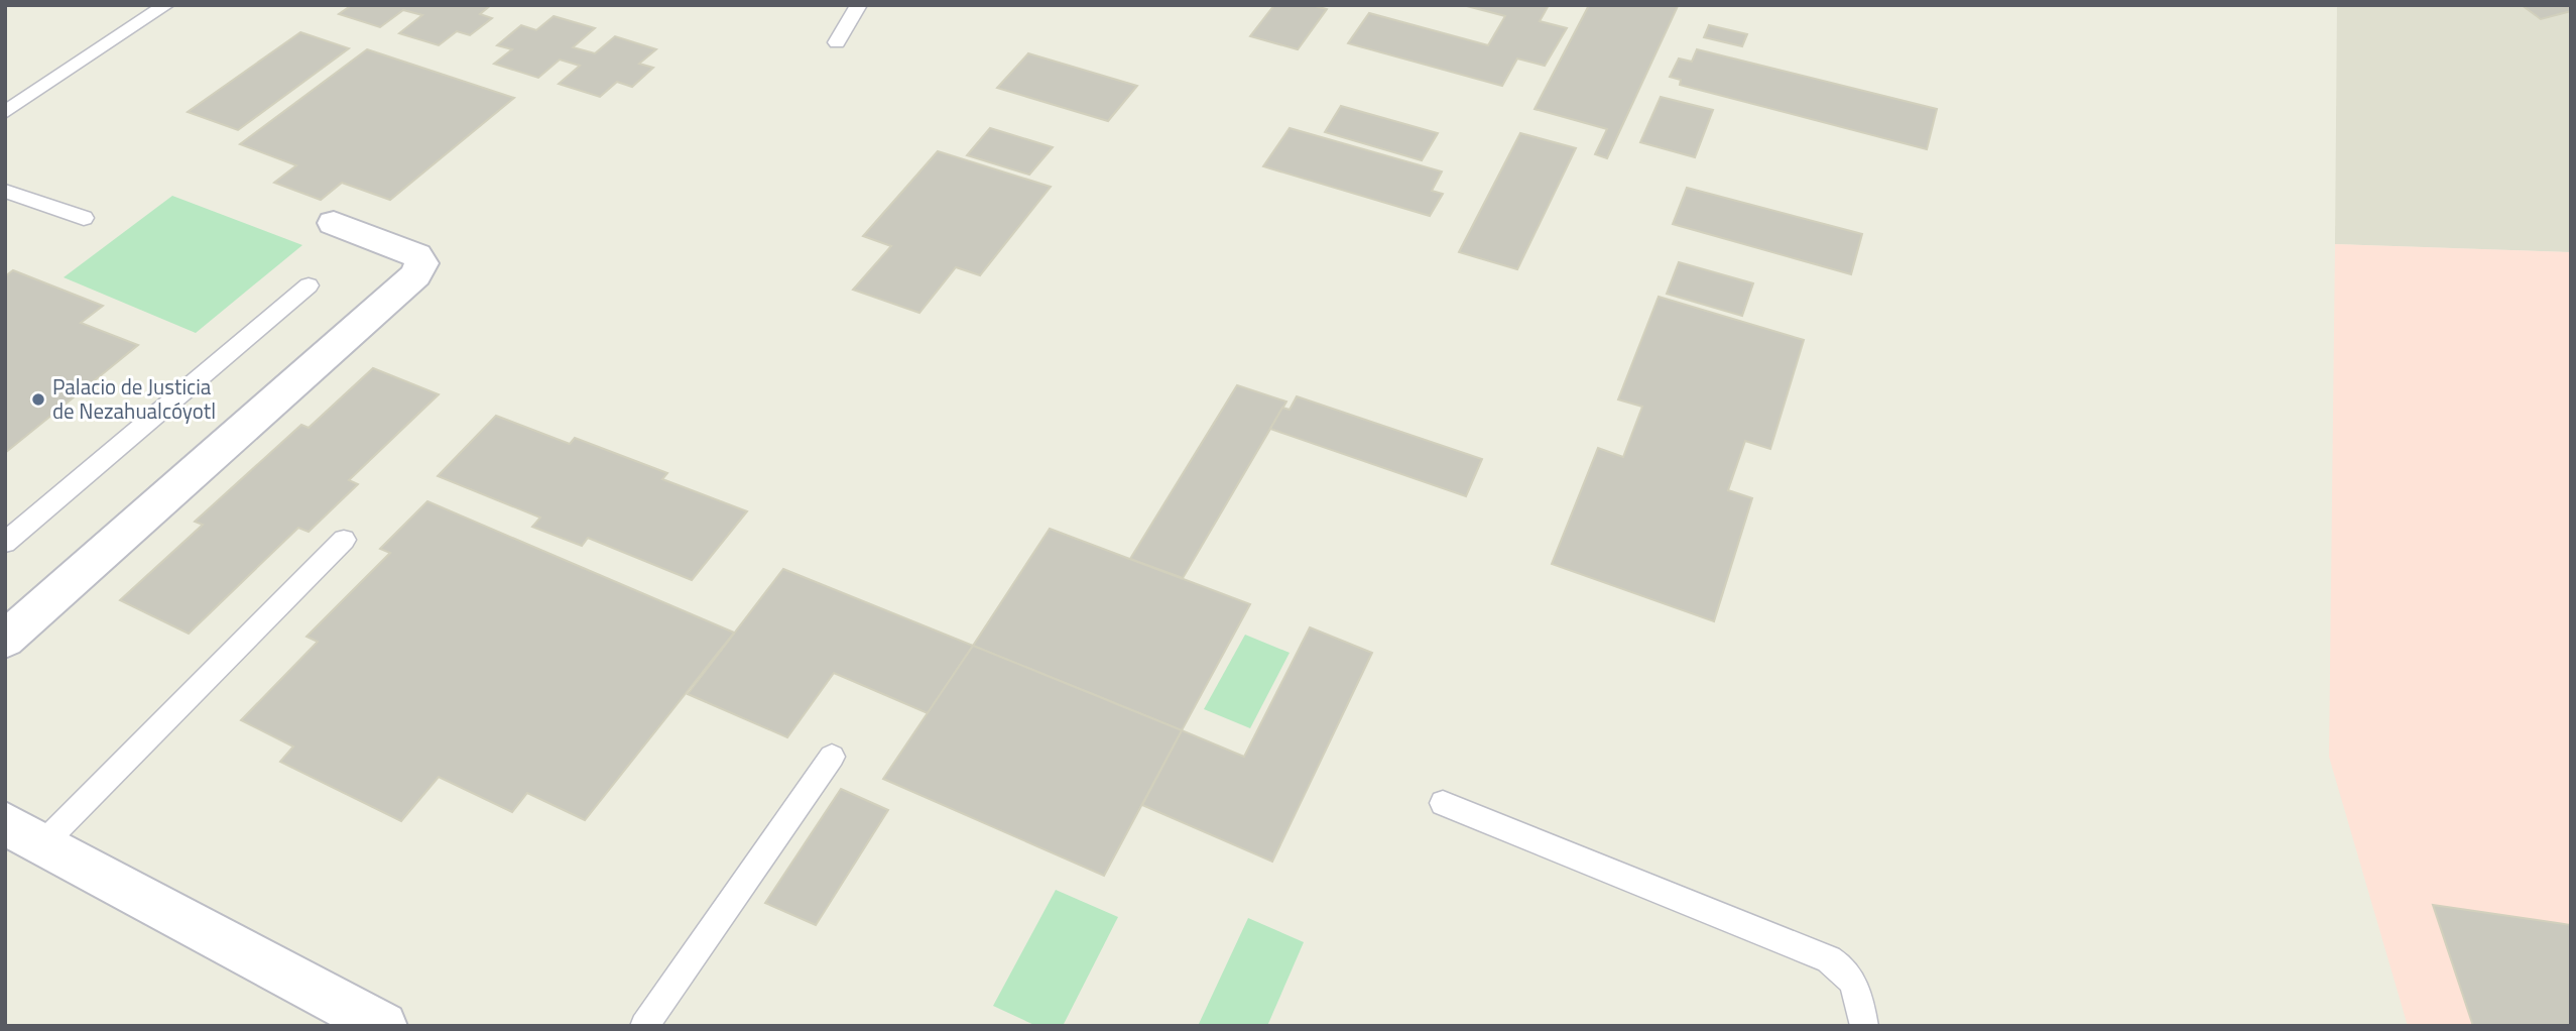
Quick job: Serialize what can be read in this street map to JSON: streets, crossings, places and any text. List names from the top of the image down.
{
  "places": ["Palacio de Justicia de Nezahualcóyotl"]
}
